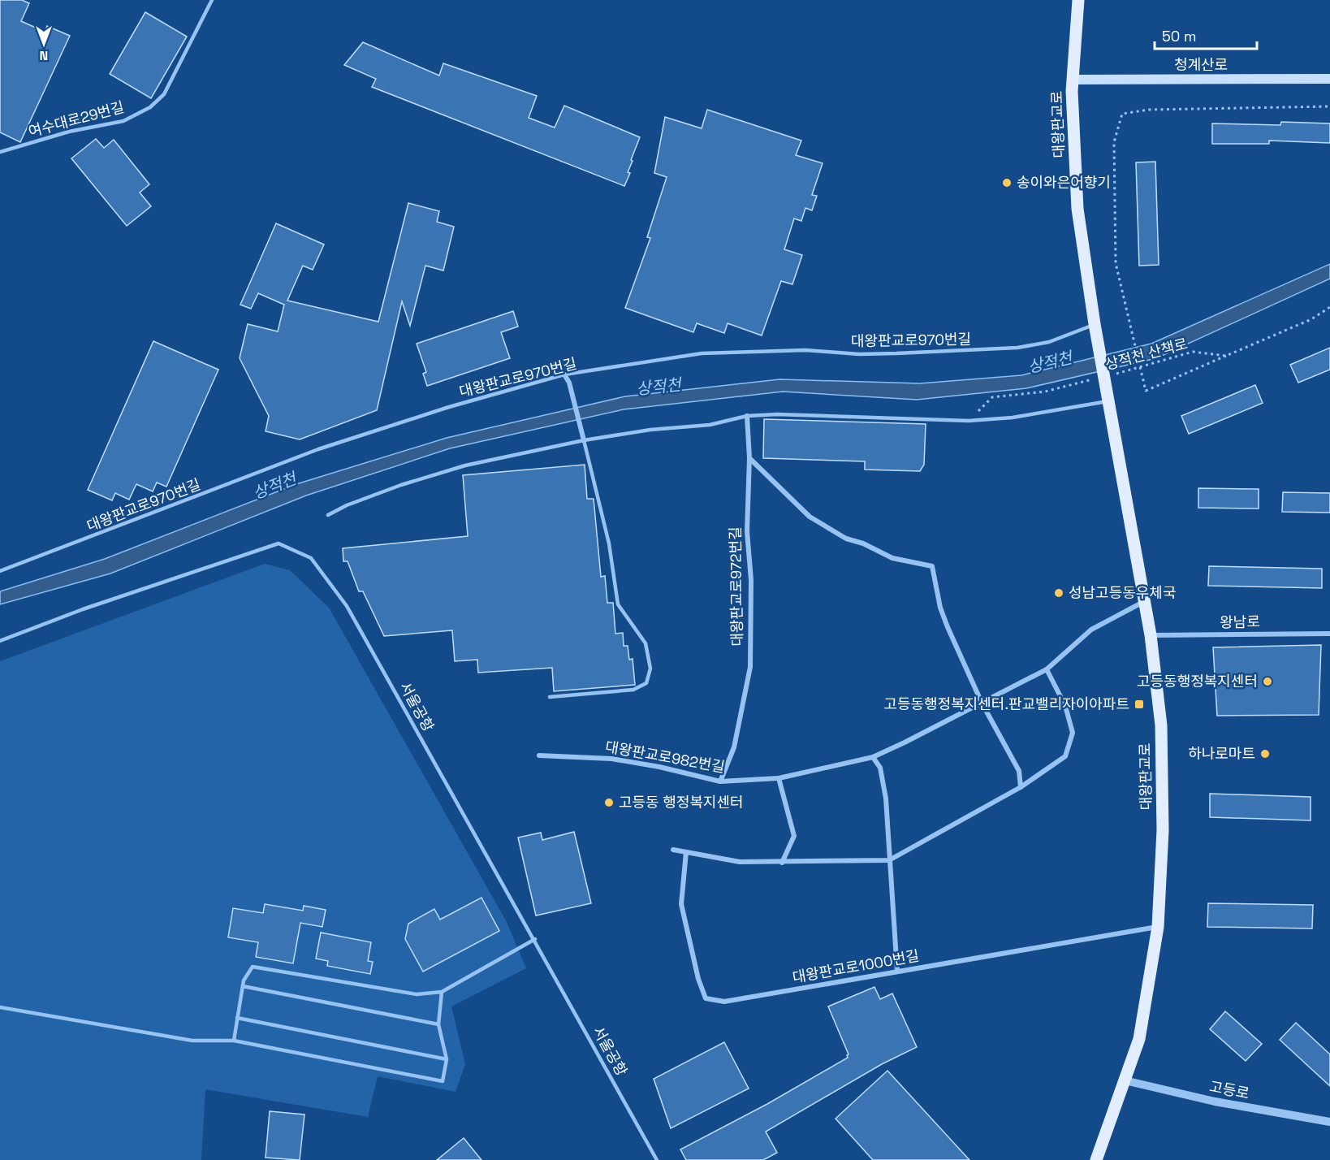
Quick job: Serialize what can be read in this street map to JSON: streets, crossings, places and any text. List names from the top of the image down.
{
  "streets": {
    "main road": ["청계산로", "대왕판교로"],
    "street": [
      "대왕판교로972번길",
      "왕남로",
      "대왕판교로982번길",
      "대왕판교로1000번길",
      "고등로"
    ],
    "lane": ["여수대로29번길", "대왕판교로970번길", "서울공항"],
    "path": ["상적천 산책로"]
  },
  "crossings": [
    ["청계산로", "대왕판교로"],
    ["대왕판교로", "대왕판교로970번길"],
    ["대왕판교로", "왕남로"],
    ["대왕판교로", "대왕판교로982번길"],
    ["대왕판교로", "대왕판교로1000번길"],
    ["대왕판교로", "고등로"],
    ["대왕판교로972번길", "대왕판교로982번길"]
  ],
  "water": ["상적천"],
  "places": {
    "other": [
      "송이와은어향기",
      "성남고등동우체국",
      "고등동행정복지센터",
      "하나로마트",
      "고등동 행정복지센터"
    ],
    "transit": ["고등동행정복지센터.판교밸리자이아파트"]
  },
  "scale_bar": "50 m",
  "north": "bottom"
}
